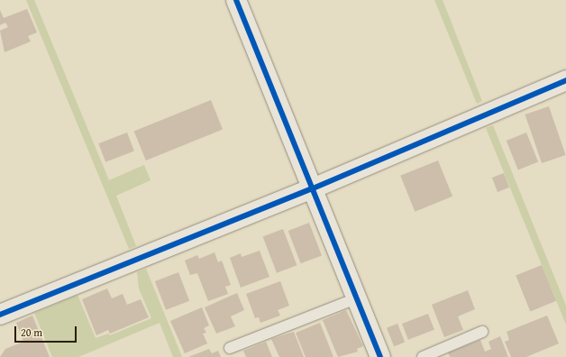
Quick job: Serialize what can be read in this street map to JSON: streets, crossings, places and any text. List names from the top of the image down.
{
  "scale_bar": "20 m"
}
